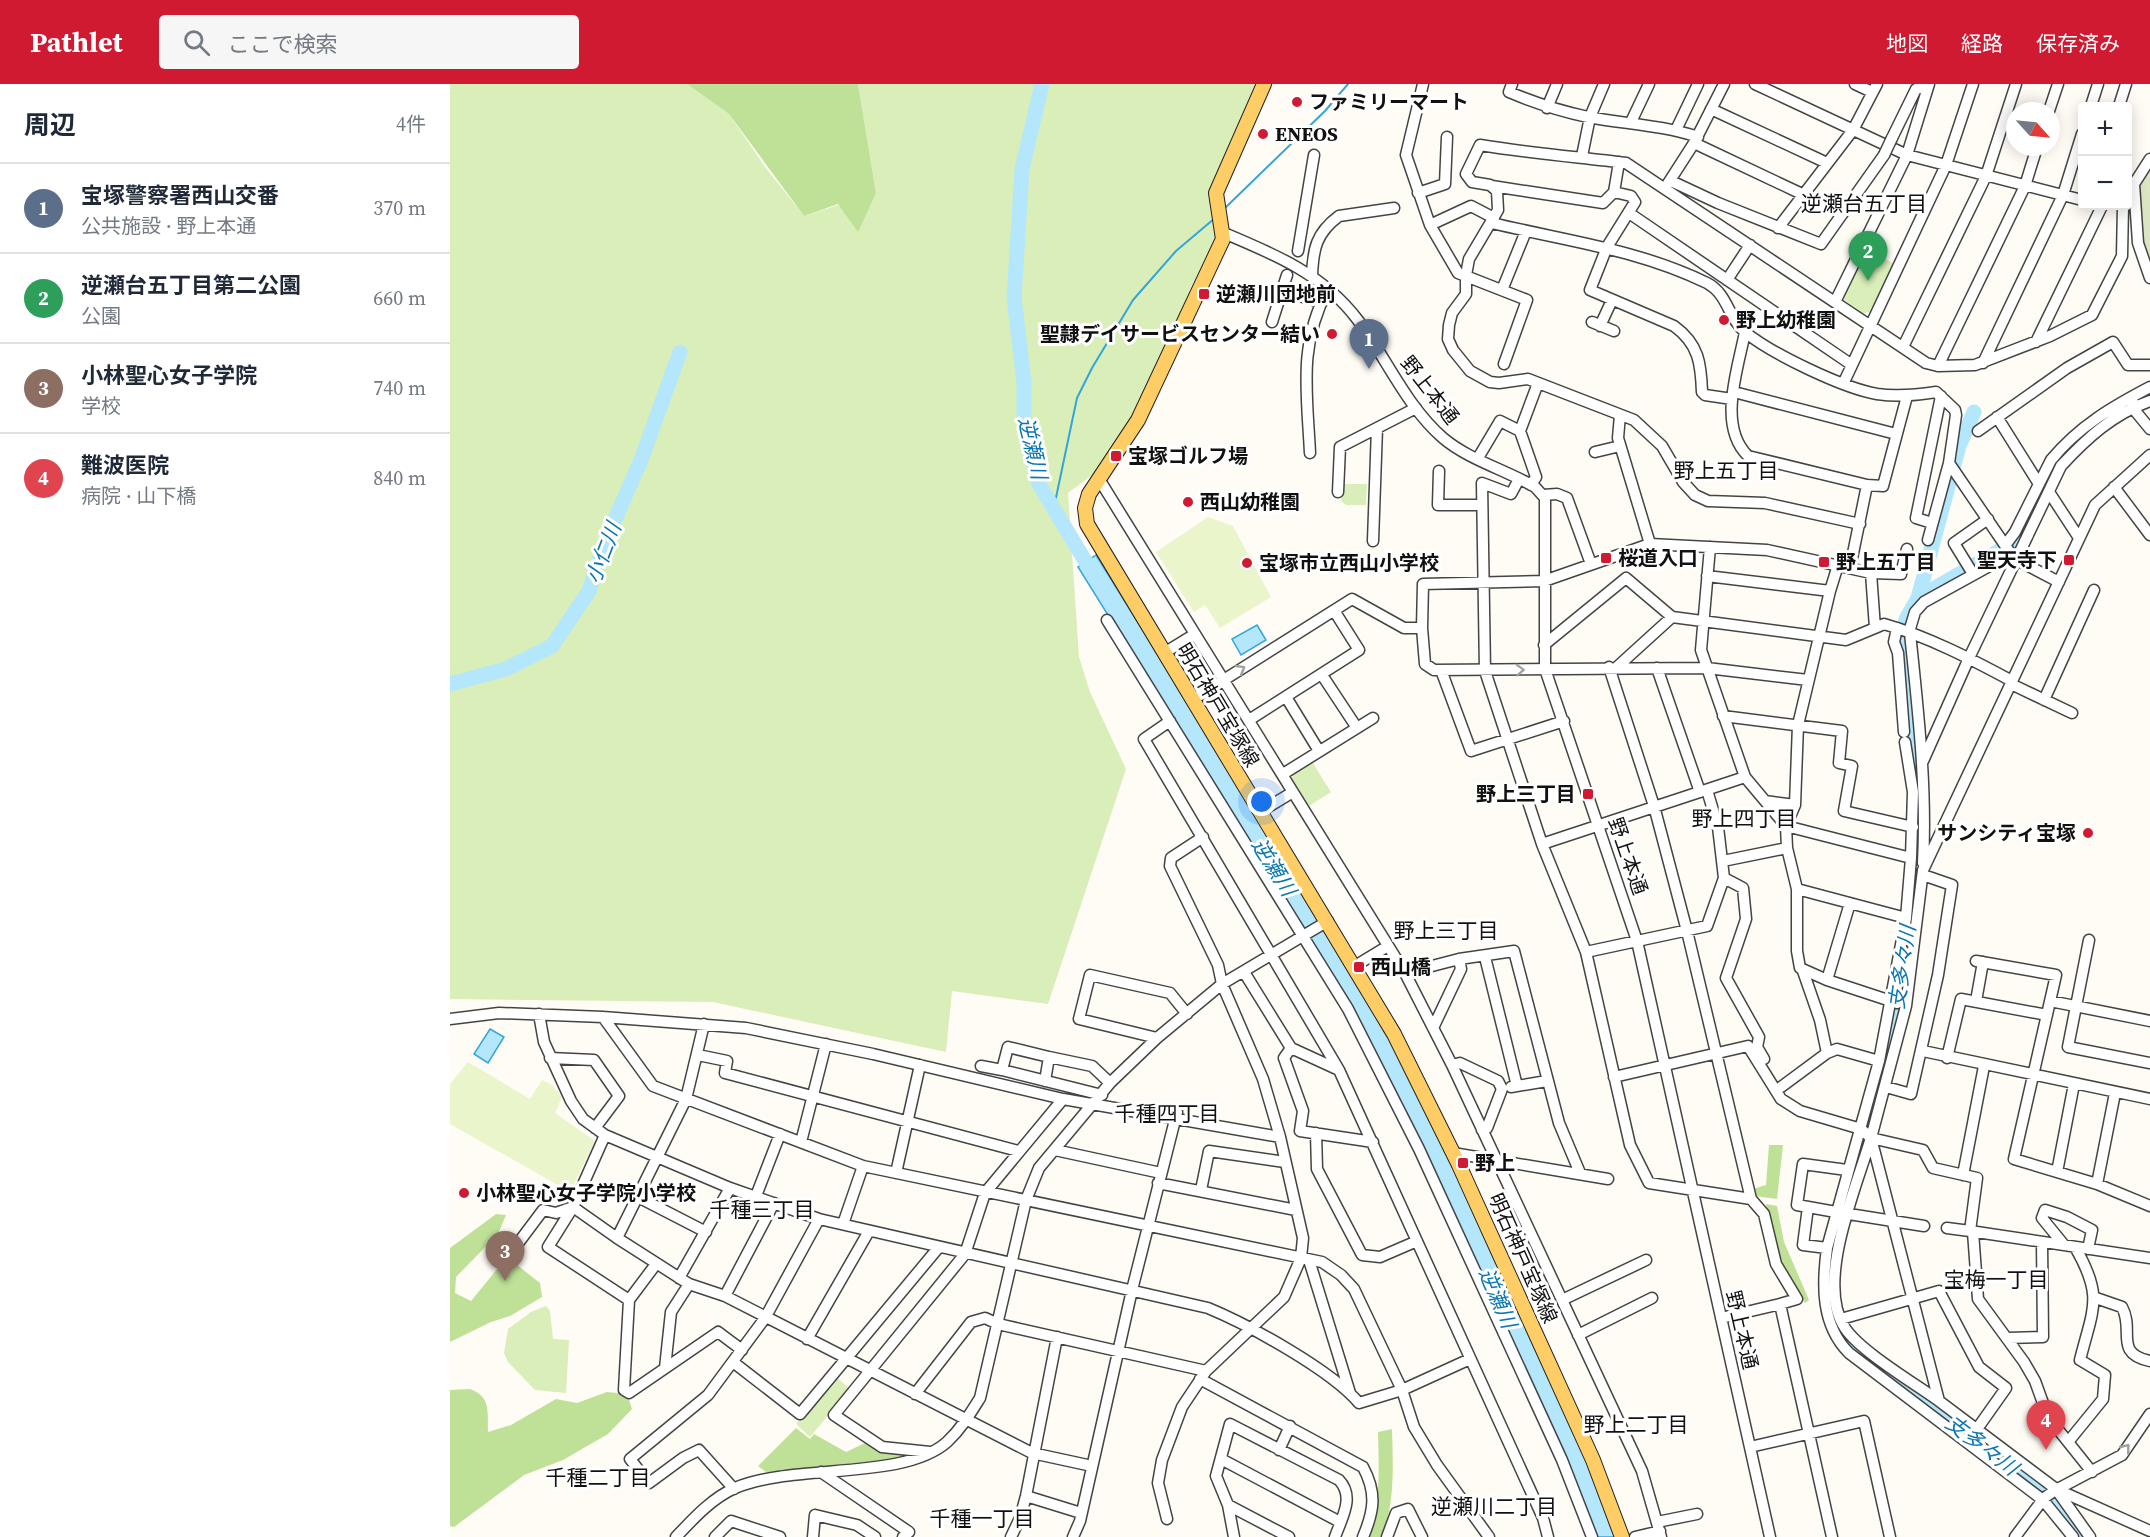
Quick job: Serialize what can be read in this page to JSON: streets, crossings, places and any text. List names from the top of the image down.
{
  "streets": {
    "main road": ["明石神戸宝塚線"],
    "street": ["野上本通"]
  },
  "crossings": [
    ["野上本通", "明石神戸宝塚線"]
  ],
  "districts": [
    "逆瀬台五丁目",
    "野上五丁目",
    "野上四丁目",
    "野上三丁目",
    "千種四丁目",
    "千種三丁目",
    "宝梅一丁目",
    "野上二丁目",
    "千種二丁目",
    "逆瀬川二丁目",
    "千種一丁目"
  ],
  "water": ["逆瀬川", "小仁川", "支多々川"],
  "places": {
    "other": [
      "ファミリーマート",
      "ENEOS",
      "野上幼稚園",
      "聖隷デイサービスセンター結い",
      "西山幼稚園",
      "宝塚市立西山小学校",
      "サンシティ宝塚",
      "小林聖心女子学院小学校"
    ],
    "transit": [
      "逆瀬川団地前",
      "宝塚ゴルフ場",
      "桜道入口",
      "聖天寺下",
      "野上五丁目",
      "野上三丁目",
      "西山橋",
      "野上"
    ]
  },
  "north": "bottom right",
  "page": {
    "header": "Pathlet",
    "search": "ここで検索",
    "nav": ["地図", "経路", "保存済み"],
    "heading": ["周辺", "4件"],
    "map_buttons": ["+", "−"],
    "list": [
      {
        "mark": "1",
        "name": "宝塚警察署西山交番",
        "note": "公共施設 · 野上本通",
        "value": "370 m"
      },
      {
        "mark": "2",
        "name": "逆瀬台五丁目第二公園",
        "note": "公園",
        "value": "660 m"
      },
      {
        "mark": "3",
        "name": "小林聖心女子学院",
        "note": "学校",
        "value": "740 m"
      },
      {
        "mark": "4",
        "name": "難波医院",
        "note": "病院 · 山下橋",
        "value": "840 m"
      }
    ],
    "pins": [
      "2",
      "1",
      "3",
      "4"
    ]
  }
}
